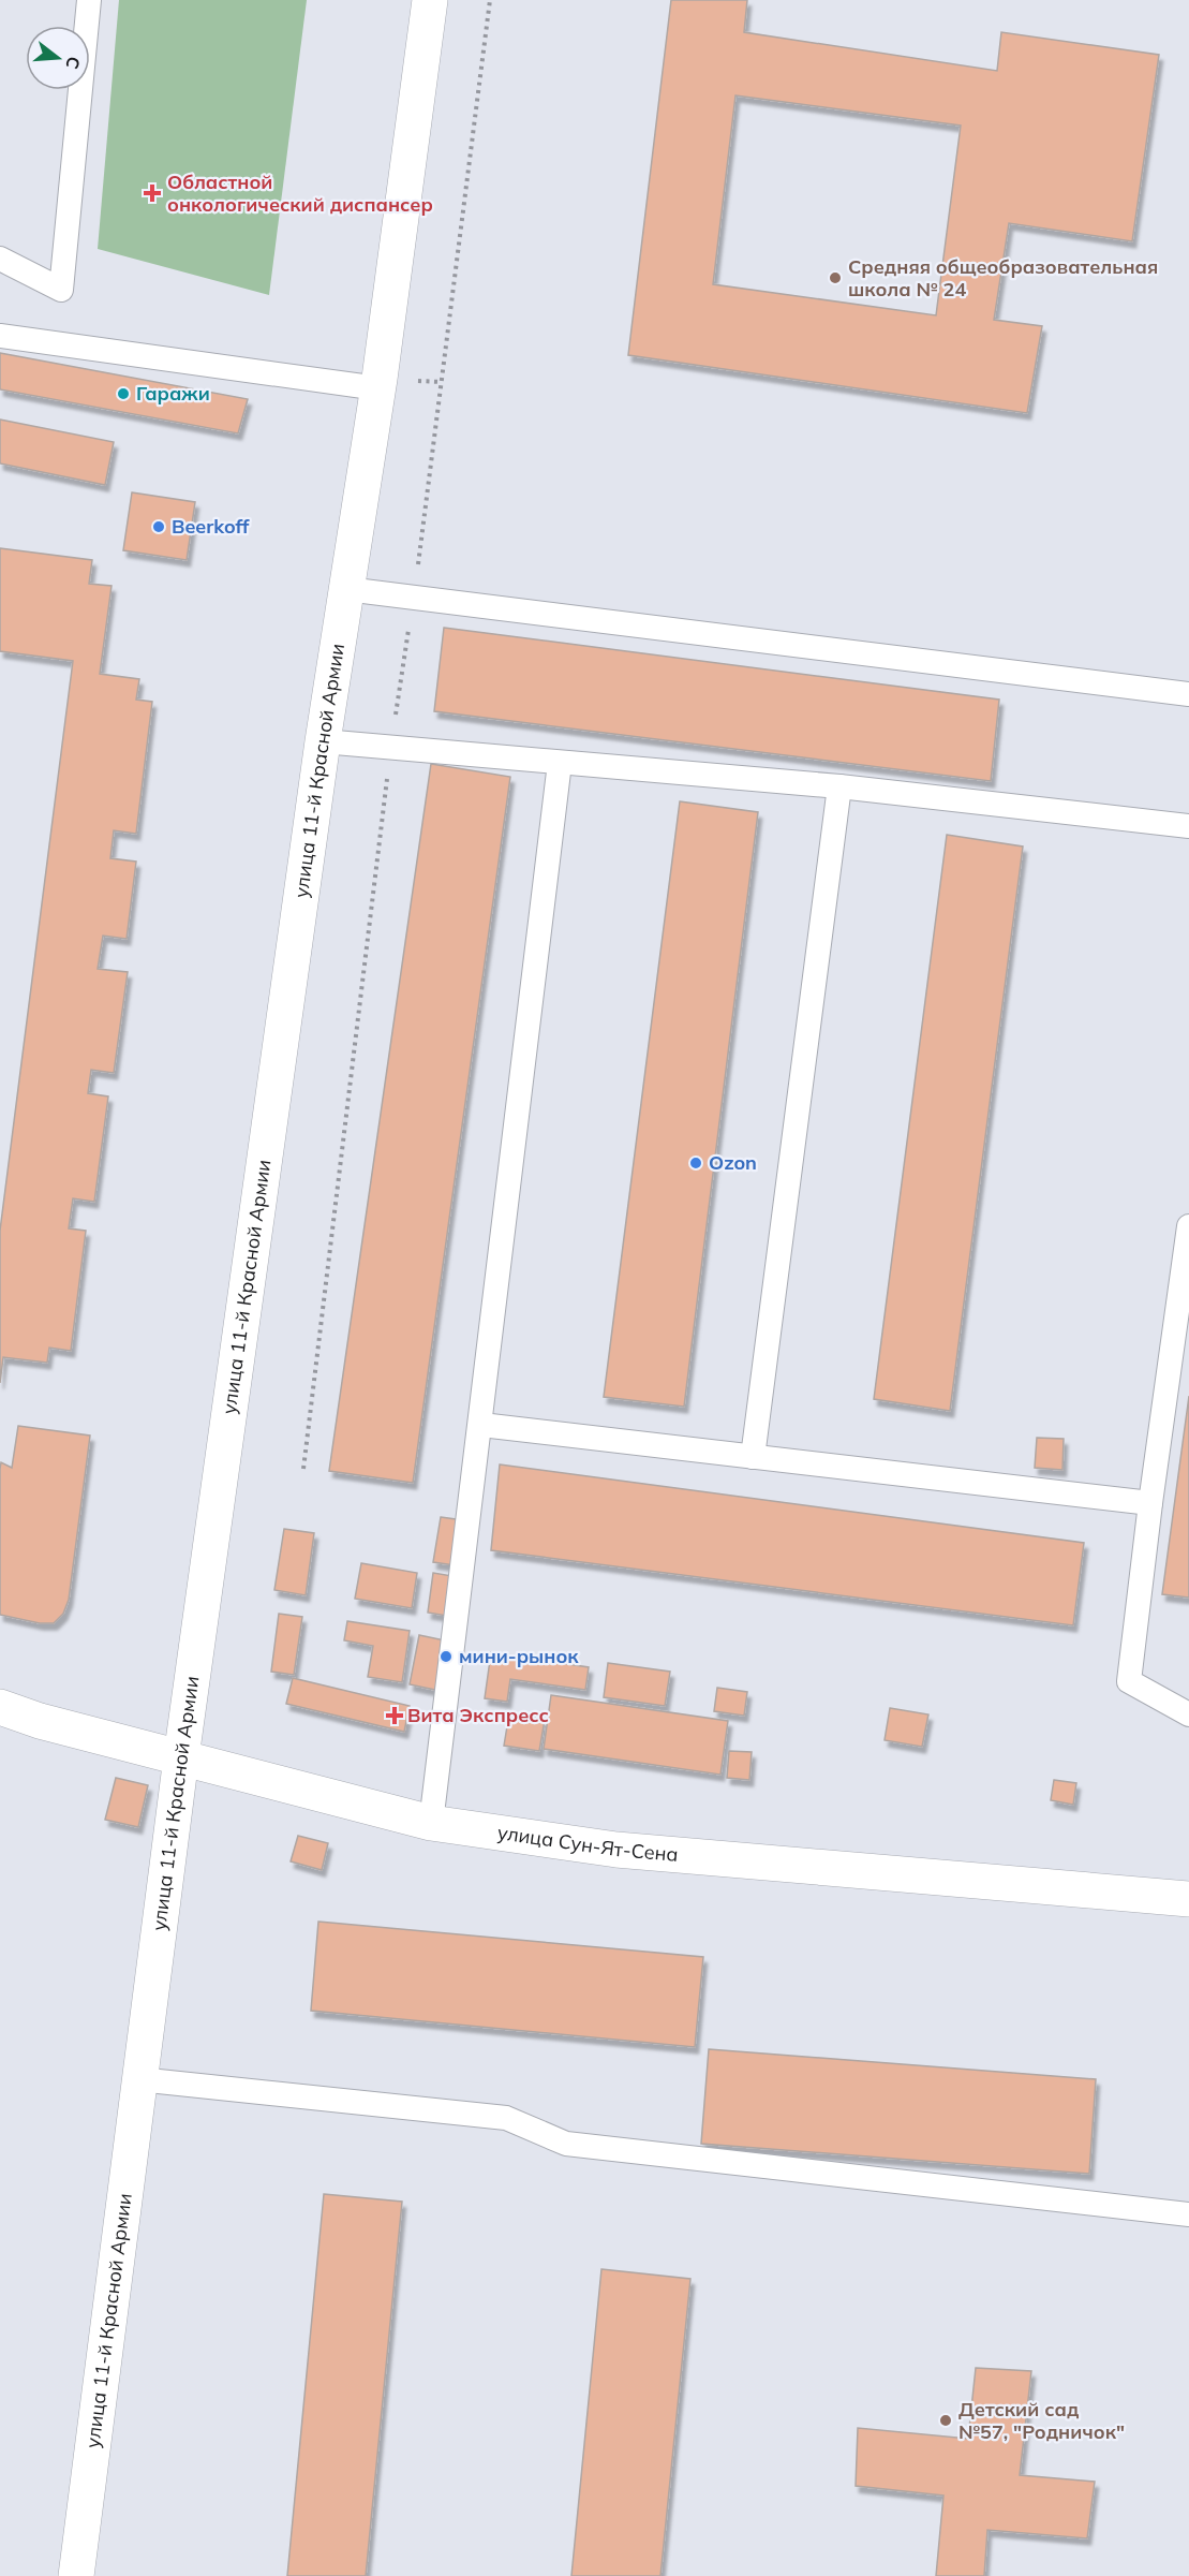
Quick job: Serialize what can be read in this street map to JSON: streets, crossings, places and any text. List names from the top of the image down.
{
  "streets": {
    "street": ["улица 11-й Красной Армии", "улица Сун-Ят-Сена"]
  },
  "crossings": [
    ["улица 11-й Красной Армии", "улица Сун-Ят-Сена"]
  ],
  "places": {
    "health": ["Областной онкологический диспансер", "Вита Экспресс"],
    "other": [
      "Средняя общеобразовательная школа № 24",
      "Гаражи",
      "Beerkoff",
      "Ozon",
      "мини-рынок",
      "Детский сад №57, \"Родничок\""
    ]
  },
  "north": "right"
}
